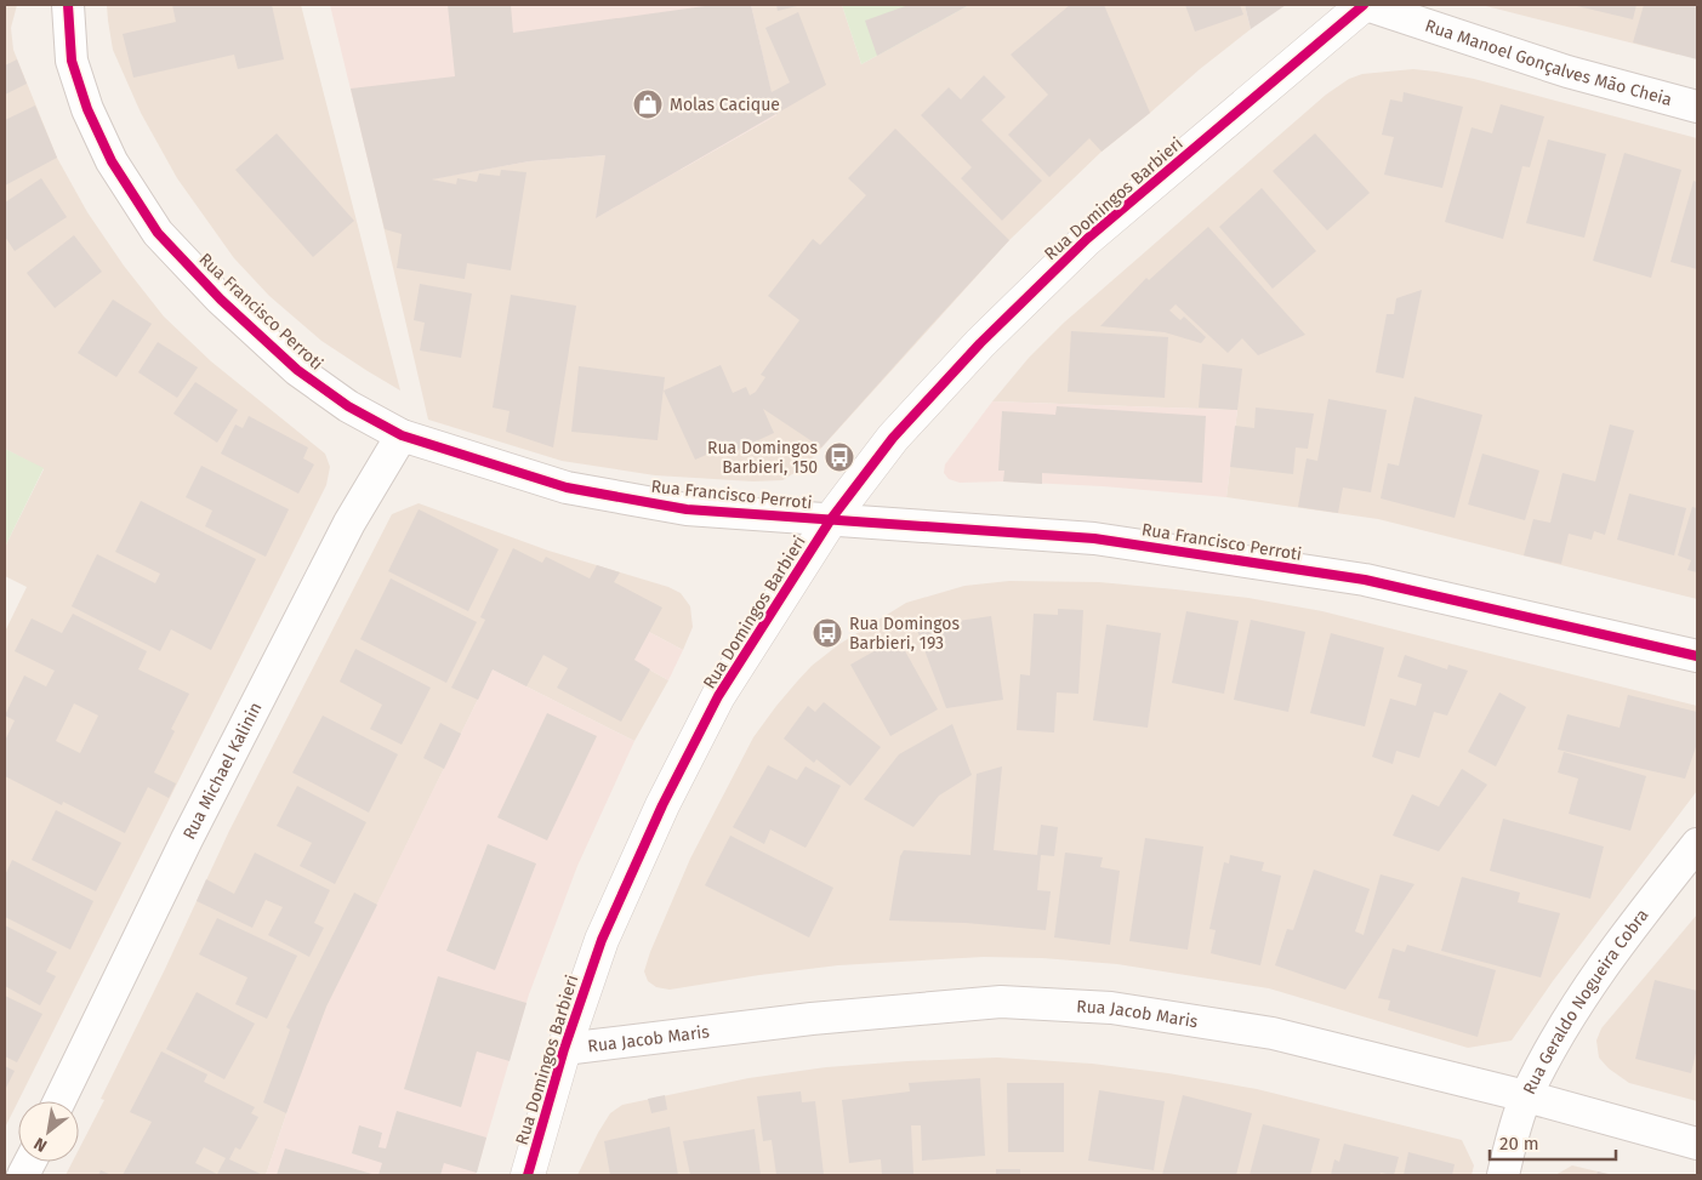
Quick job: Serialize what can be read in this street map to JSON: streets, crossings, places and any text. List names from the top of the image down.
{
  "streets": {
    "main road": ["Rua Domingos Barbieri"],
    "street": [
      "Rua Manoel Gonçalves Mão Cheia",
      "Rua Francisco Perroti",
      "Rua Michael Kalinin",
      "Rua Geraldo Nogueira Cobra",
      "Rua Jacob Maris"
    ]
  },
  "crossings": [
    ["Rua Manoel Gonçalves Mão Cheia", "Rua Domingos Barbieri"],
    ["Rua Domingos Barbieri", "Rua Francisco Perroti"],
    ["Rua Domingos Barbieri", "Rua Jacob Maris"],
    ["Rua Francisco Perroti", "Rua Michael Kalinin"],
    ["Rua Geraldo Nogueira Cobra", "Rua Jacob Maris"]
  ],
  "places": {
    "shop": ["Molas Cacique"],
    "bus stop": ["Rua Domingos Barbieri, 150", "Rua Domingos Barbieri, 193"]
  },
  "scale_bar": "20 m",
  "north": "bottom left"
}
